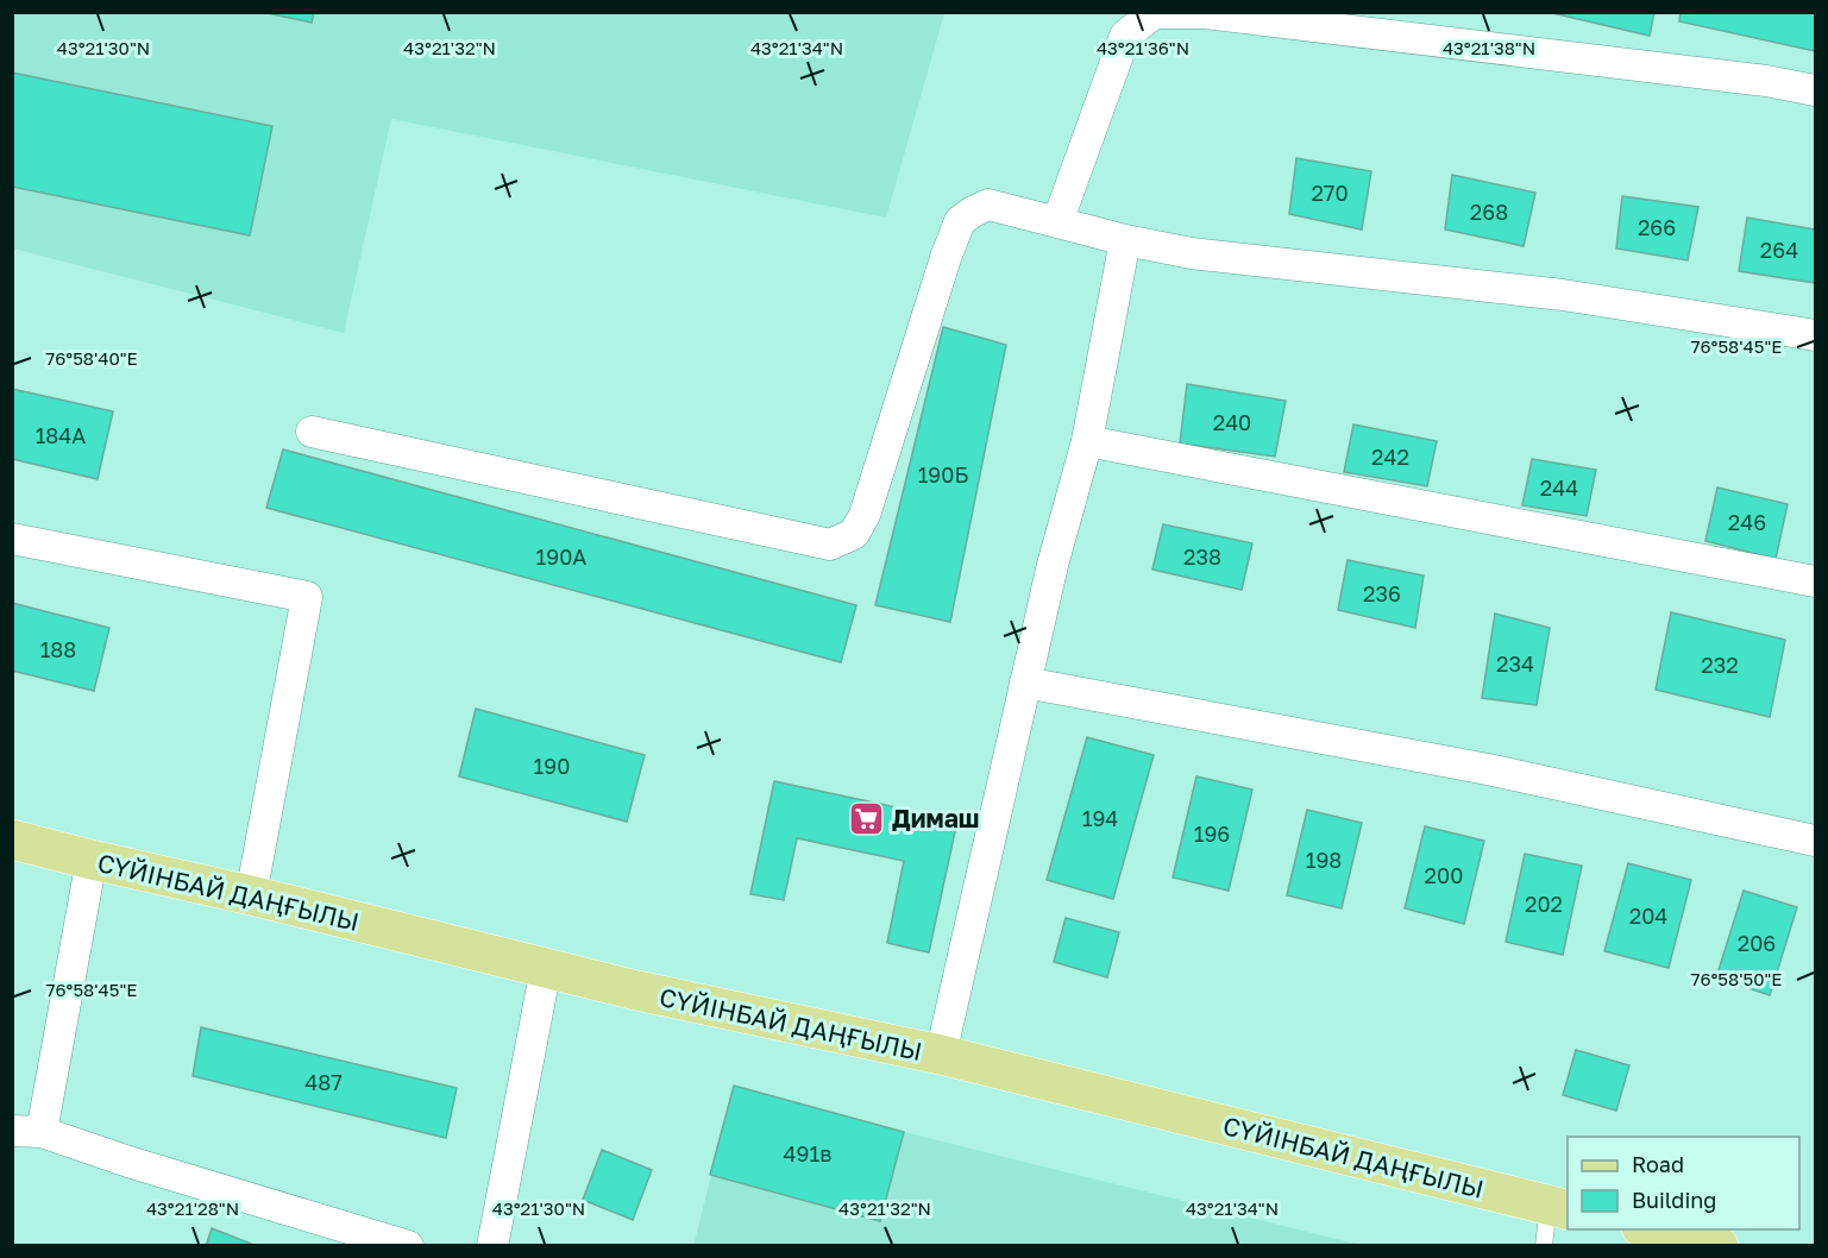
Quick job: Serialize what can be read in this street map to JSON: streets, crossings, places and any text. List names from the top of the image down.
{
  "streets": {
    "main road": ["СҮЙІНБАЙ ДАҢҒЫЛЫ"]
  },
  "places": {
    "supermarket": ["Димаш"]
  },
  "house_numbers": [
    "270",
    "268",
    "266",
    "264",
    "240",
    "184А",
    "242",
    "190Б",
    "244",
    "246",
    "190А",
    "238",
    "236",
    "188",
    "234",
    "232",
    "190",
    "194",
    "196",
    "198",
    "200",
    "202",
    "204",
    "206",
    "487",
    "491в"
  ],
  "legend": ["Road", "Building"],
  "coordinates": [
    "43°21'30\"N",
    "43°21'32\"N",
    "43°21'34\"N",
    "43°21'36\"N",
    "43°21'38\"N",
    "76°58'45\"E",
    "76°58'40\"E",
    "76°58'50\"E",
    "43°21'28\"N"
  ]
}
